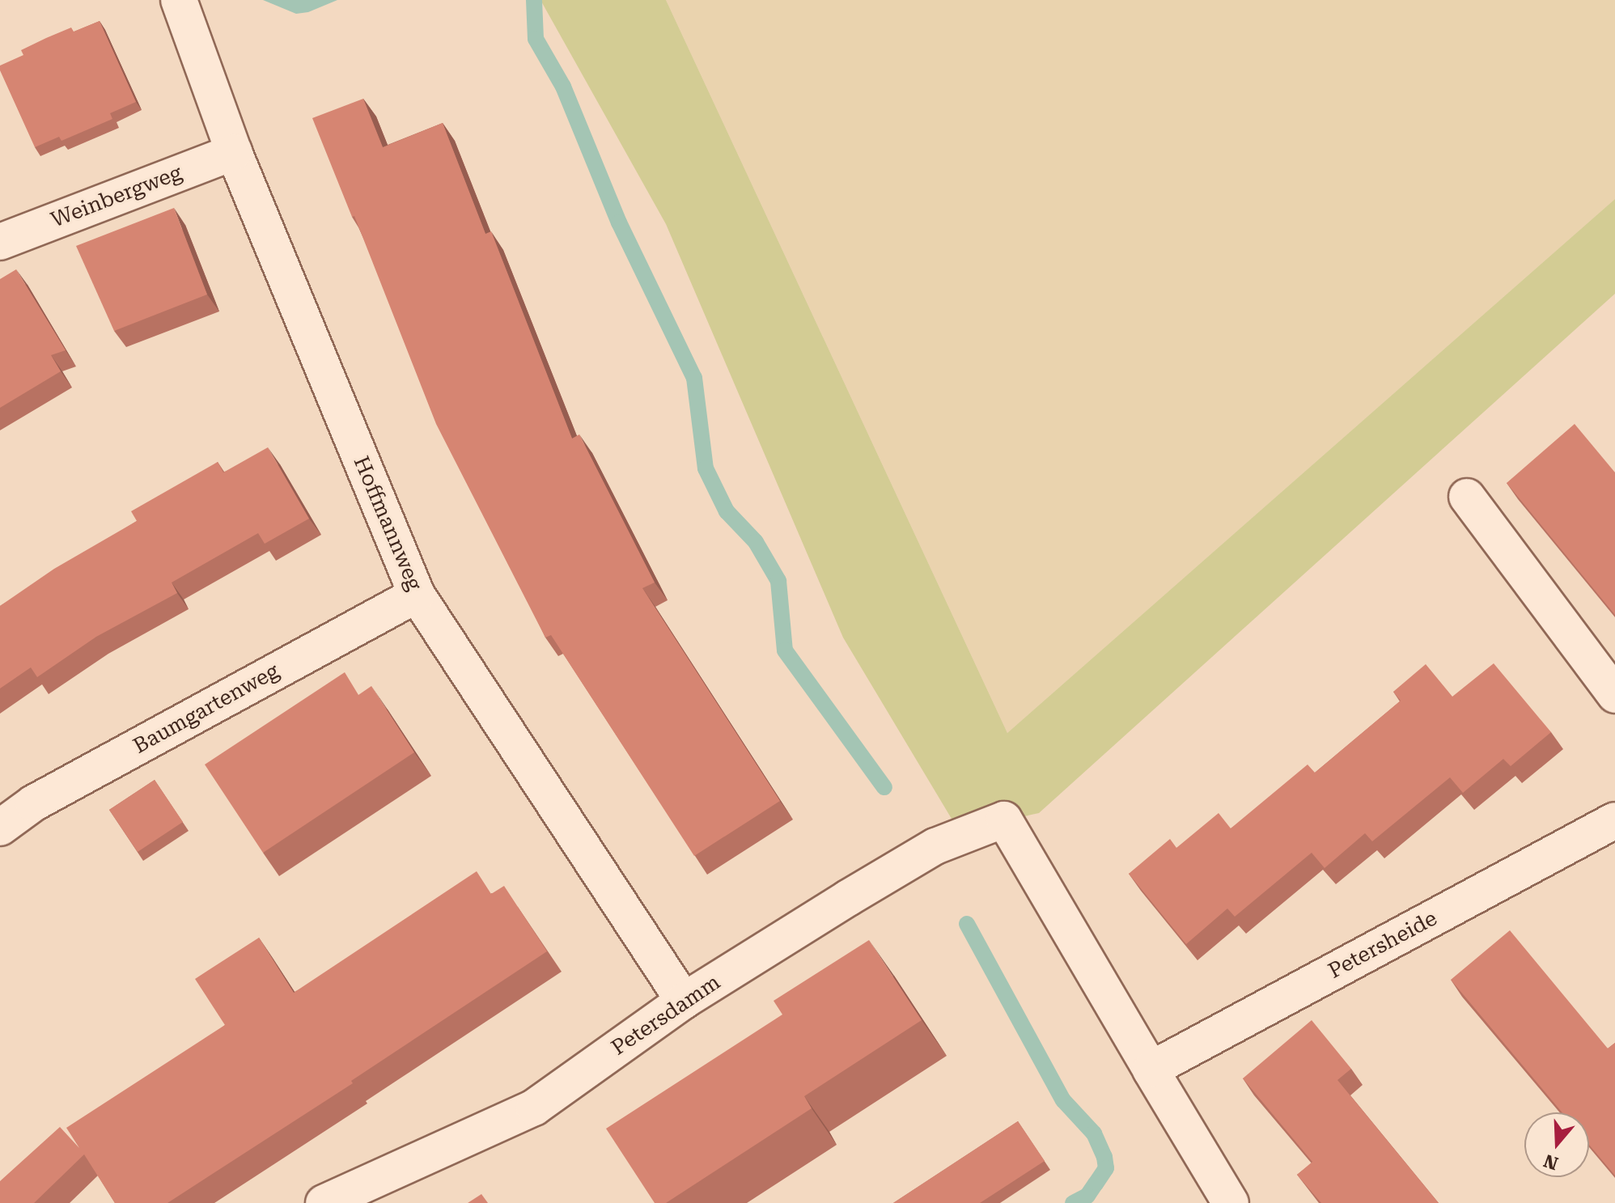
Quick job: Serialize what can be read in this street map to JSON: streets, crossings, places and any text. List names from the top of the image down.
{
  "streets": {
    "street": [
      "Weinbergweg",
      "Hoffmannweg",
      "Baumgartenweg",
      "Petersheide",
      "Petersdamm"
    ]
  },
  "crossings": [
    ["Weinbergweg", "Hoffmannweg"],
    ["Hoffmannweg", "Baumgartenweg"],
    ["Hoffmannweg", "Petersdamm"],
    ["Petersheide", "Petersdamm"]
  ],
  "north": "bottom"
}
